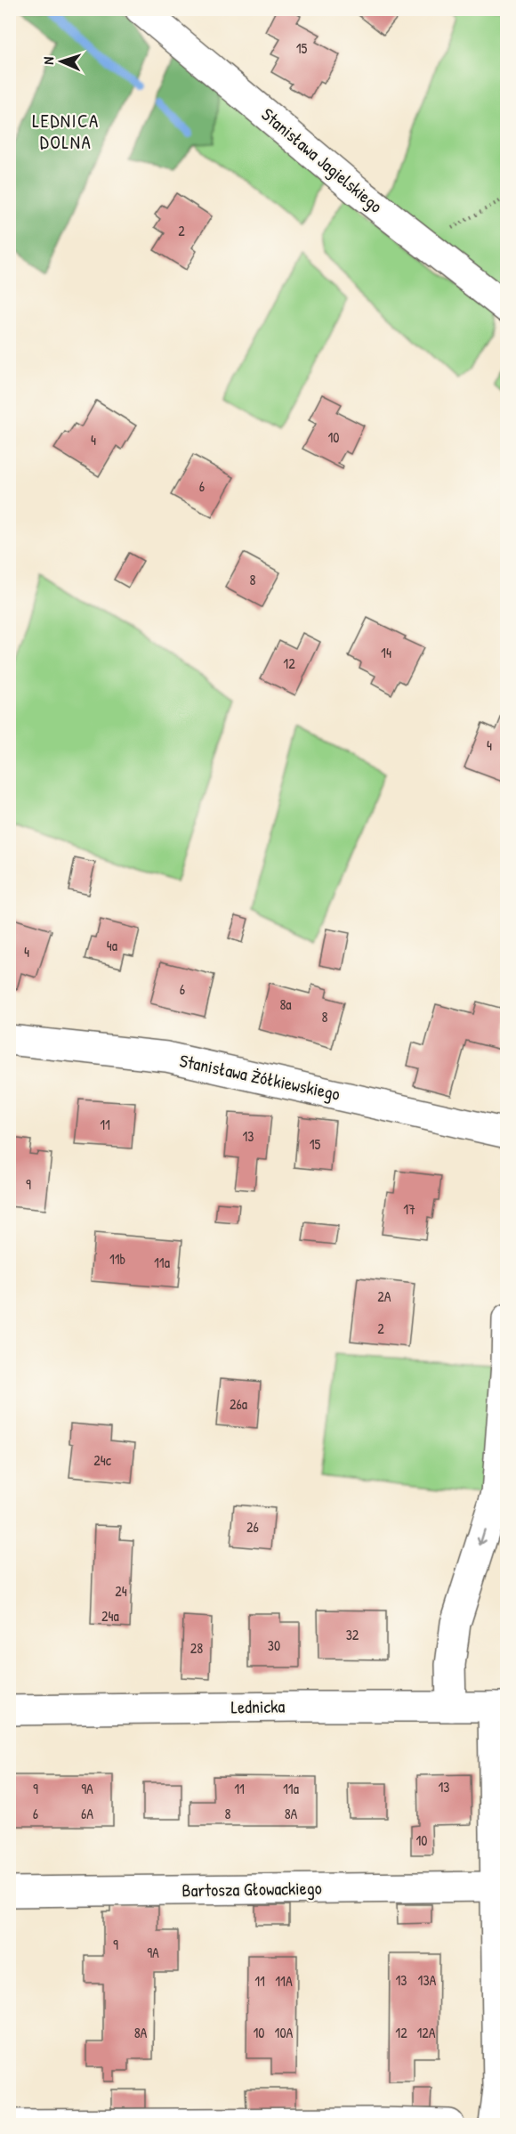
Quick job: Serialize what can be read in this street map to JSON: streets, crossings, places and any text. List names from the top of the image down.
{
  "streets": {
    "street": [
      "Stanisława Jagielskiego",
      "Stanisława Żółkiewskiego",
      "Lednicka",
      "Bartosza Głowackiego"
    ]
  },
  "districts": ["LEDNICA DOLNA"],
  "house_numbers": [
    "15",
    "2",
    "10",
    "4",
    "6",
    "8",
    "14",
    "12",
    "4",
    "4a",
    "4",
    "6",
    "8a",
    "8",
    "11",
    "13",
    "15",
    "9",
    "17",
    "11b",
    "11a",
    "2A",
    "2",
    "26a",
    "24c",
    "26",
    "24",
    "24a",
    "32",
    "30",
    "28",
    "13",
    "9",
    "9A",
    "11",
    "11a",
    "6",
    "6A",
    "8",
    "8A",
    "10",
    "9",
    "9A",
    "13",
    "13A",
    "11",
    "11A",
    "8A",
    "10",
    "10A",
    "12",
    "12A"
  ],
  "north": "left"
}
